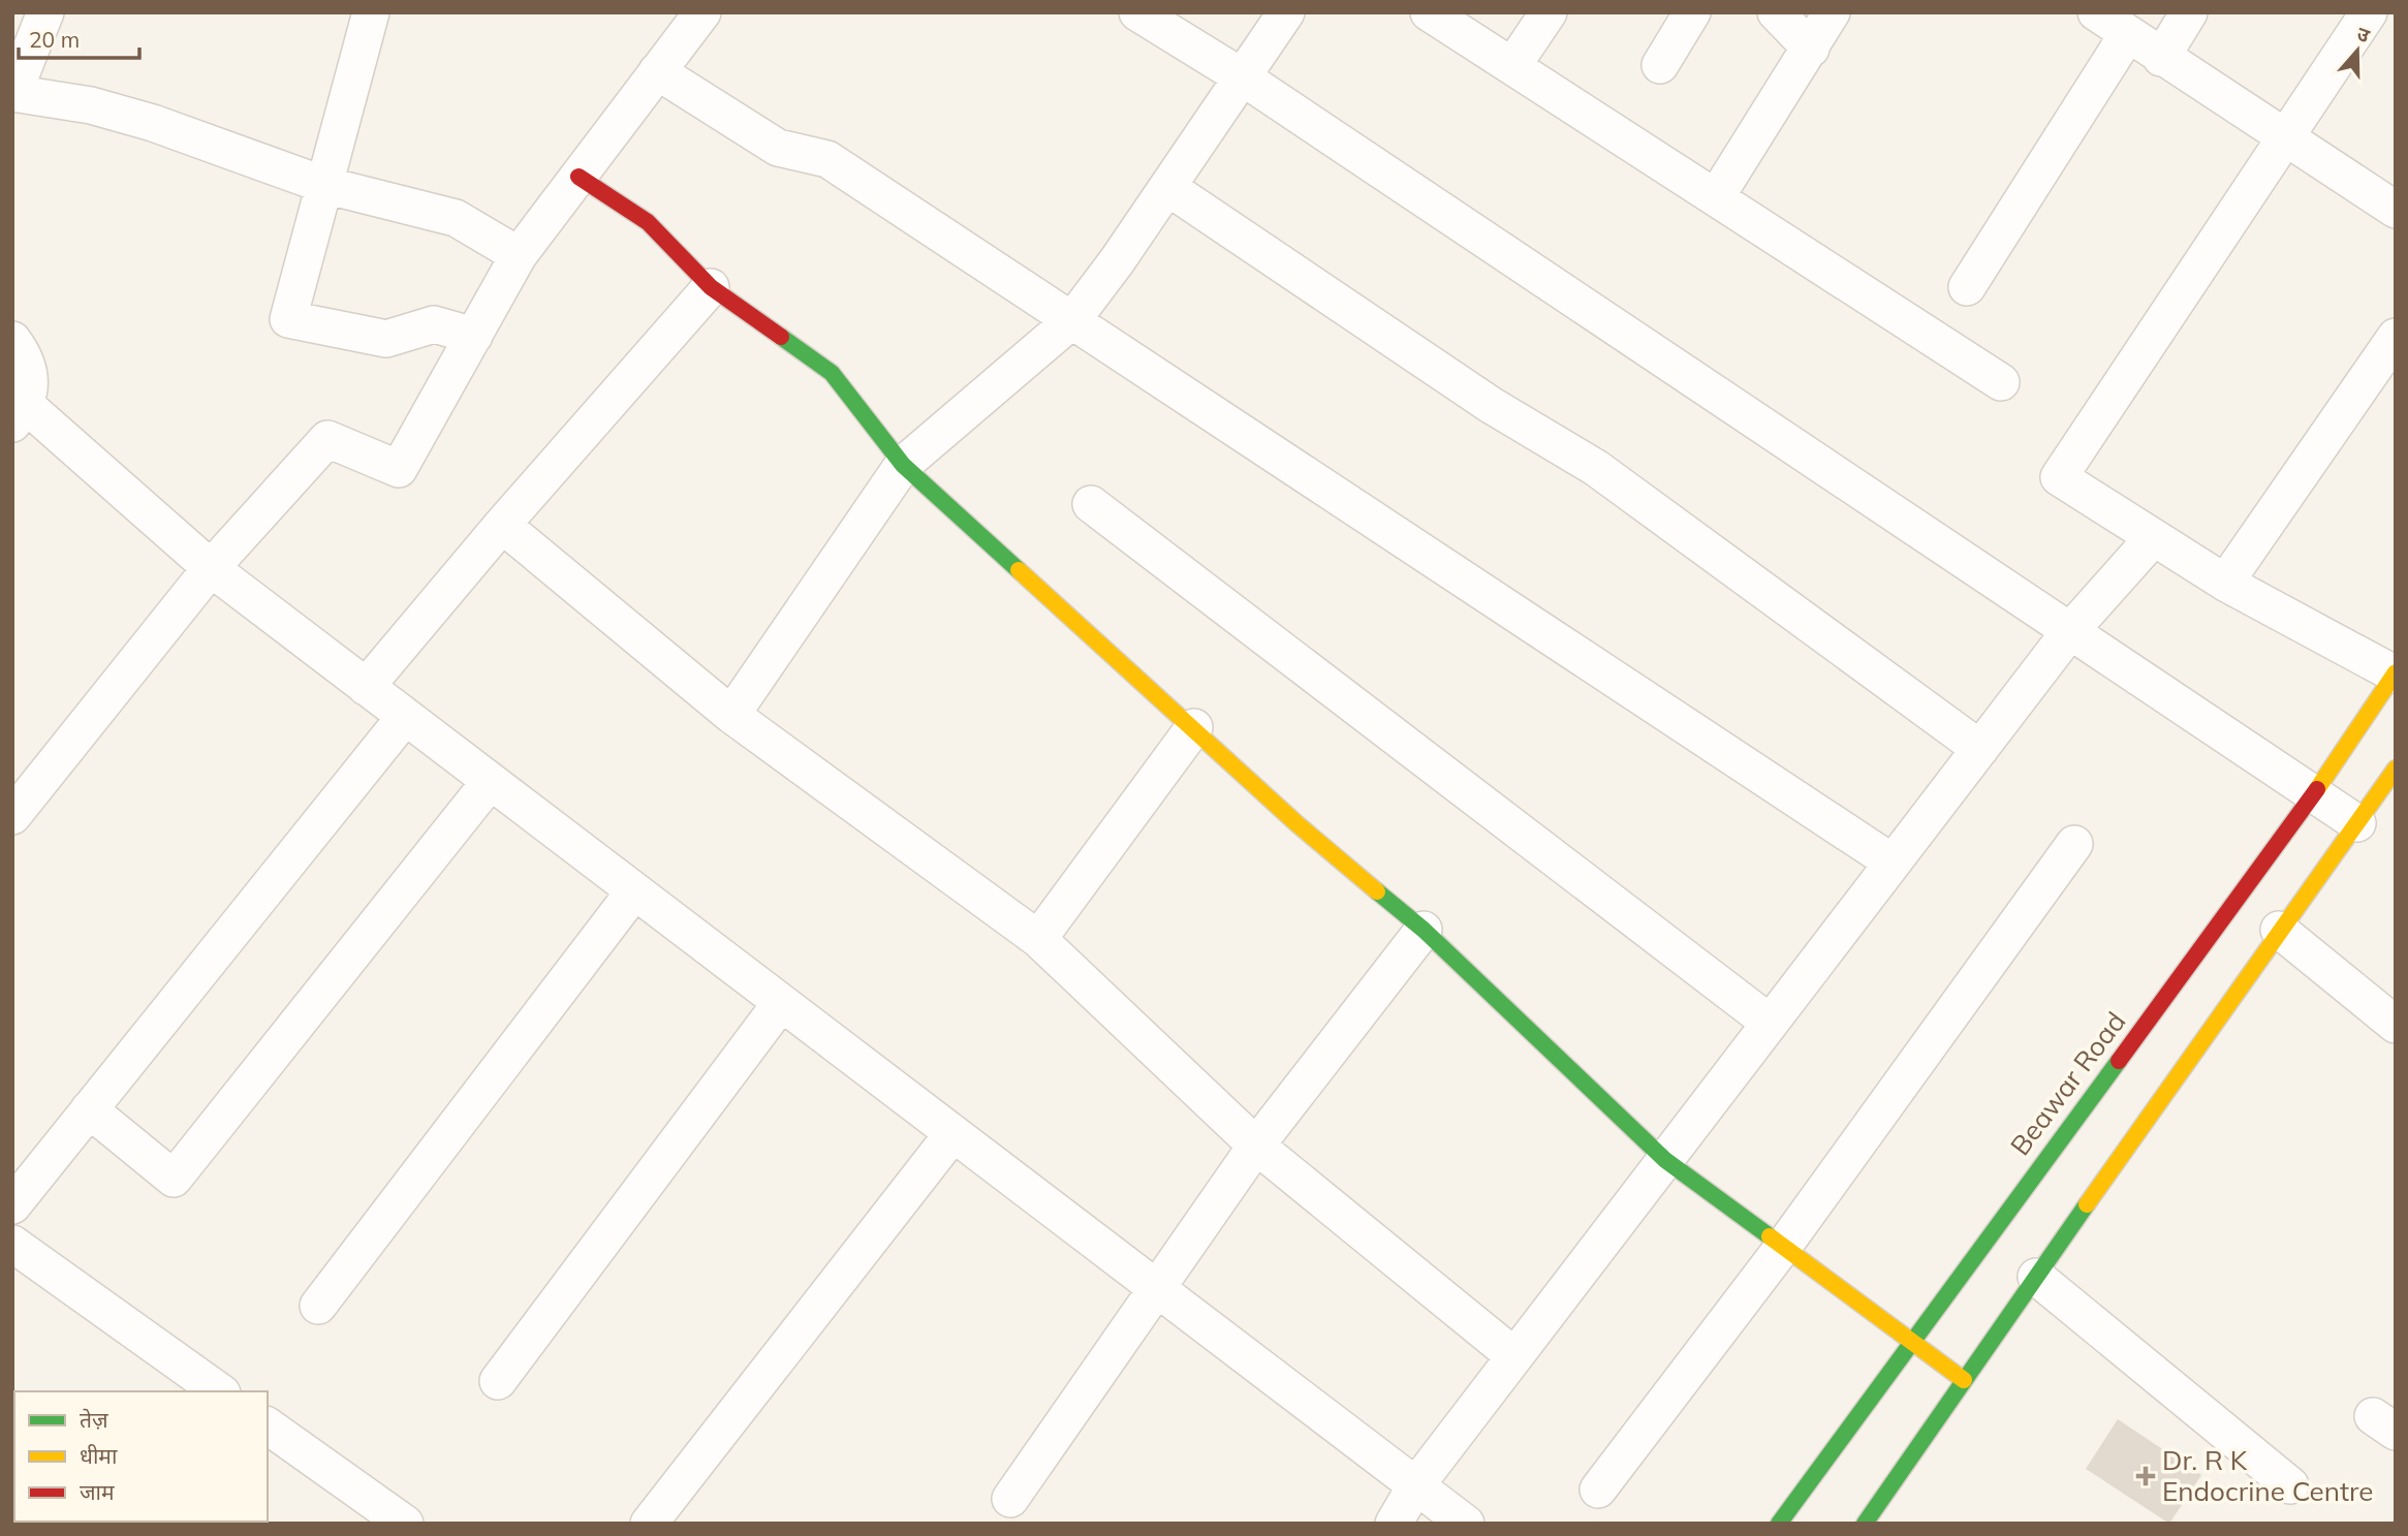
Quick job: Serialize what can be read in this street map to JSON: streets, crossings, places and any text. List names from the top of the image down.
{
  "streets": {
    "main road": ["Beawar Road"]
  },
  "places": {
    "health": ["Dr. R K Endocrine Centre"]
  },
  "legend": ["तेज़", "धीमा", "जाम"],
  "scale_bar": "20 m",
  "north": "top"
}
